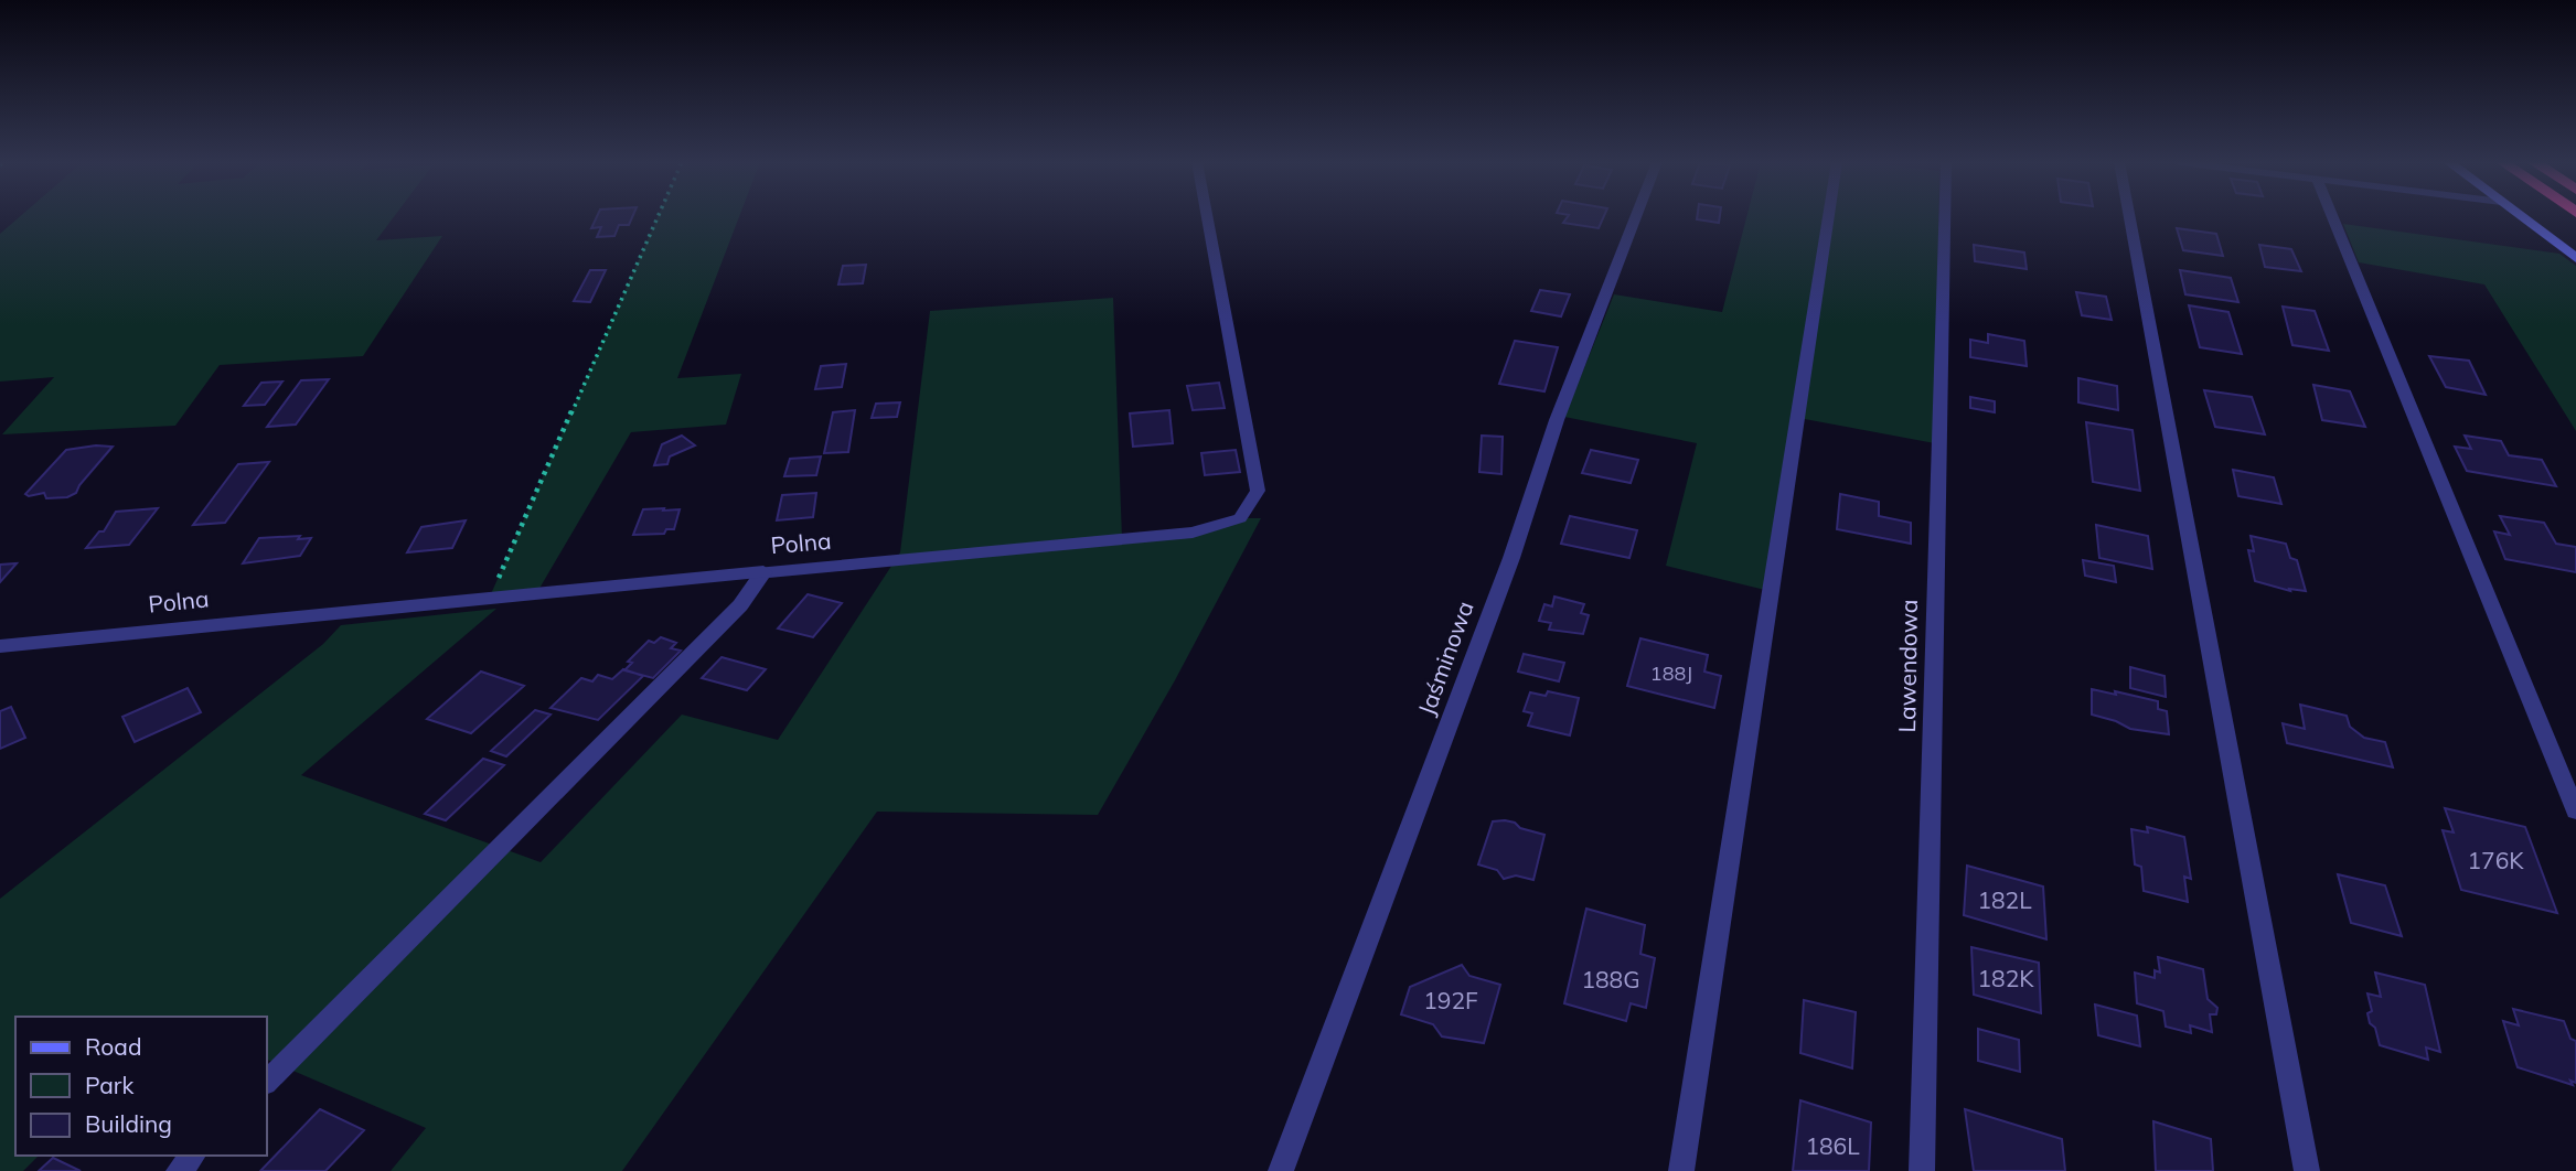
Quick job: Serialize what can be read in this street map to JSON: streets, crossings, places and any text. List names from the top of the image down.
{
  "streets": {
    "street": ["Polna"],
    "lane": ["Jaśminowa", "Lawendowa"]
  },
  "house_numbers": [
    "188J",
    "176K",
    "182L",
    "182K",
    "188G",
    "192F",
    "186L"
  ],
  "legend": ["Road", "Park", "Building"]
}
